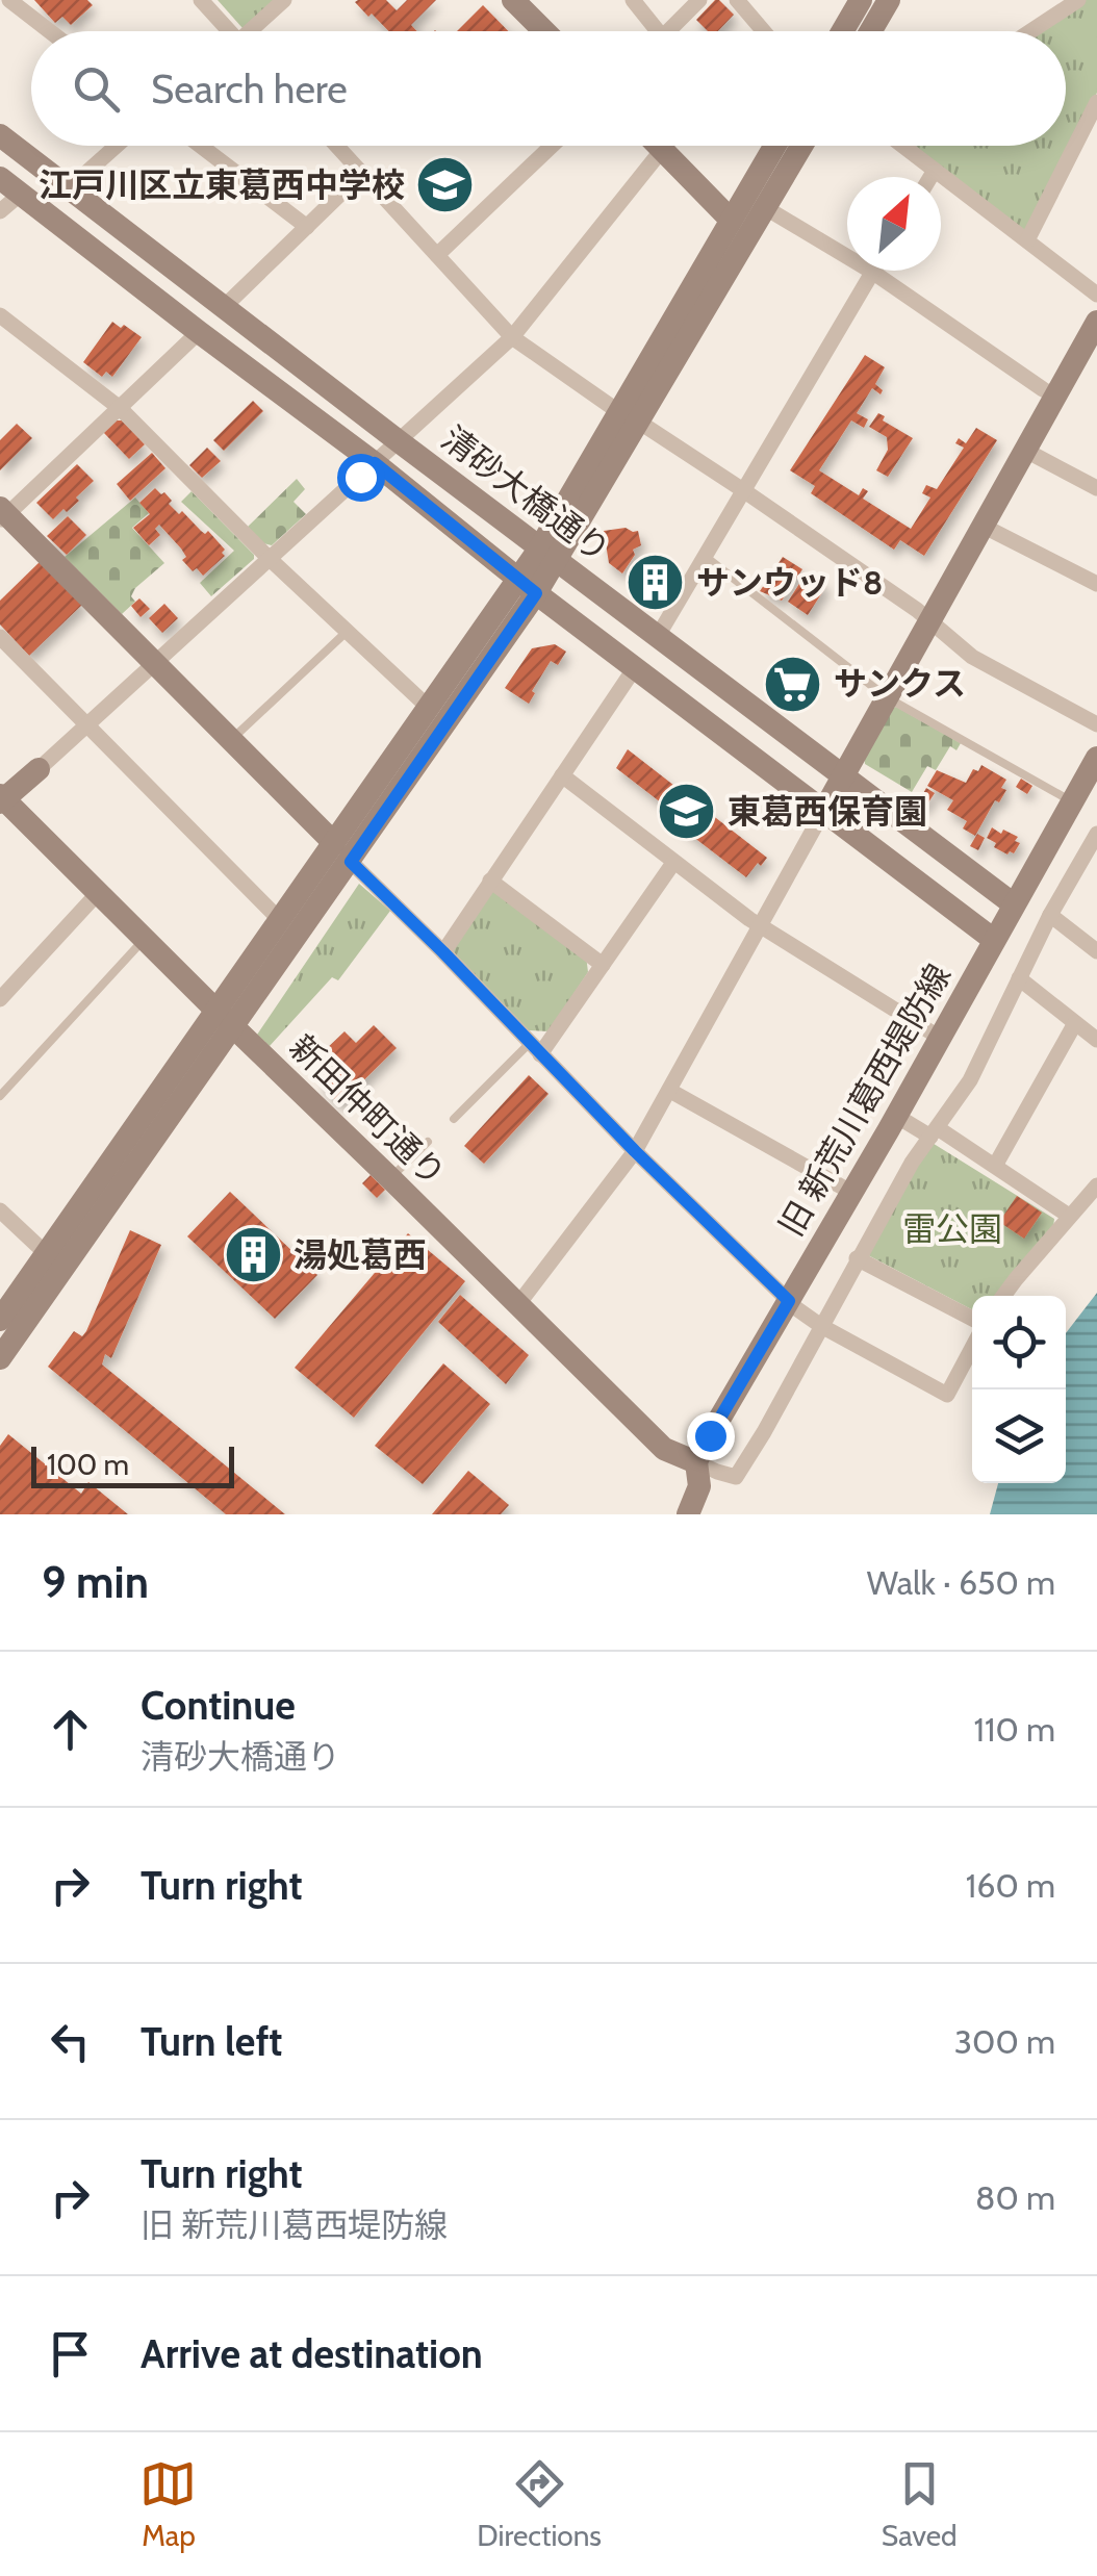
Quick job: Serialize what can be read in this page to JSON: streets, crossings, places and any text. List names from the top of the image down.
{
  "streets": {
    "street": ["清砂大橋通り", "旧 新荒川葛西堤防線", "新田仲町通り"]
  },
  "crossings": [
    ["清砂大橋通り", "旧 新荒川葛西堤防線"],
    ["旧 新荒川葛西堤防線", "新田仲町通り"]
  ],
  "parks": ["雷公園"],
  "places": {
    "school or university": ["江戸川区立東葛西中学校", "東葛西保育園"],
    "building": ["サンウッド8", "湯処葛西"],
    "supermarket": ["サンクス"]
  },
  "scale_bar": "100 m",
  "north": "top right",
  "page": {
    "search": "Search here",
    "scale": "100 m",
    "heading": ["9 min", "Walk · 650 m"],
    "list": [
      ["Continue", "清砂大橋通り", "110 m"],
      ["Turn right", "160 m"],
      ["Turn left", "300 m"],
      ["Turn right", "旧 新荒川葛西堤防線", "80 m"],
      "Arrive at destination"
    ],
    "nav": ["Map", "Directions", "Saved"]
  }
}
